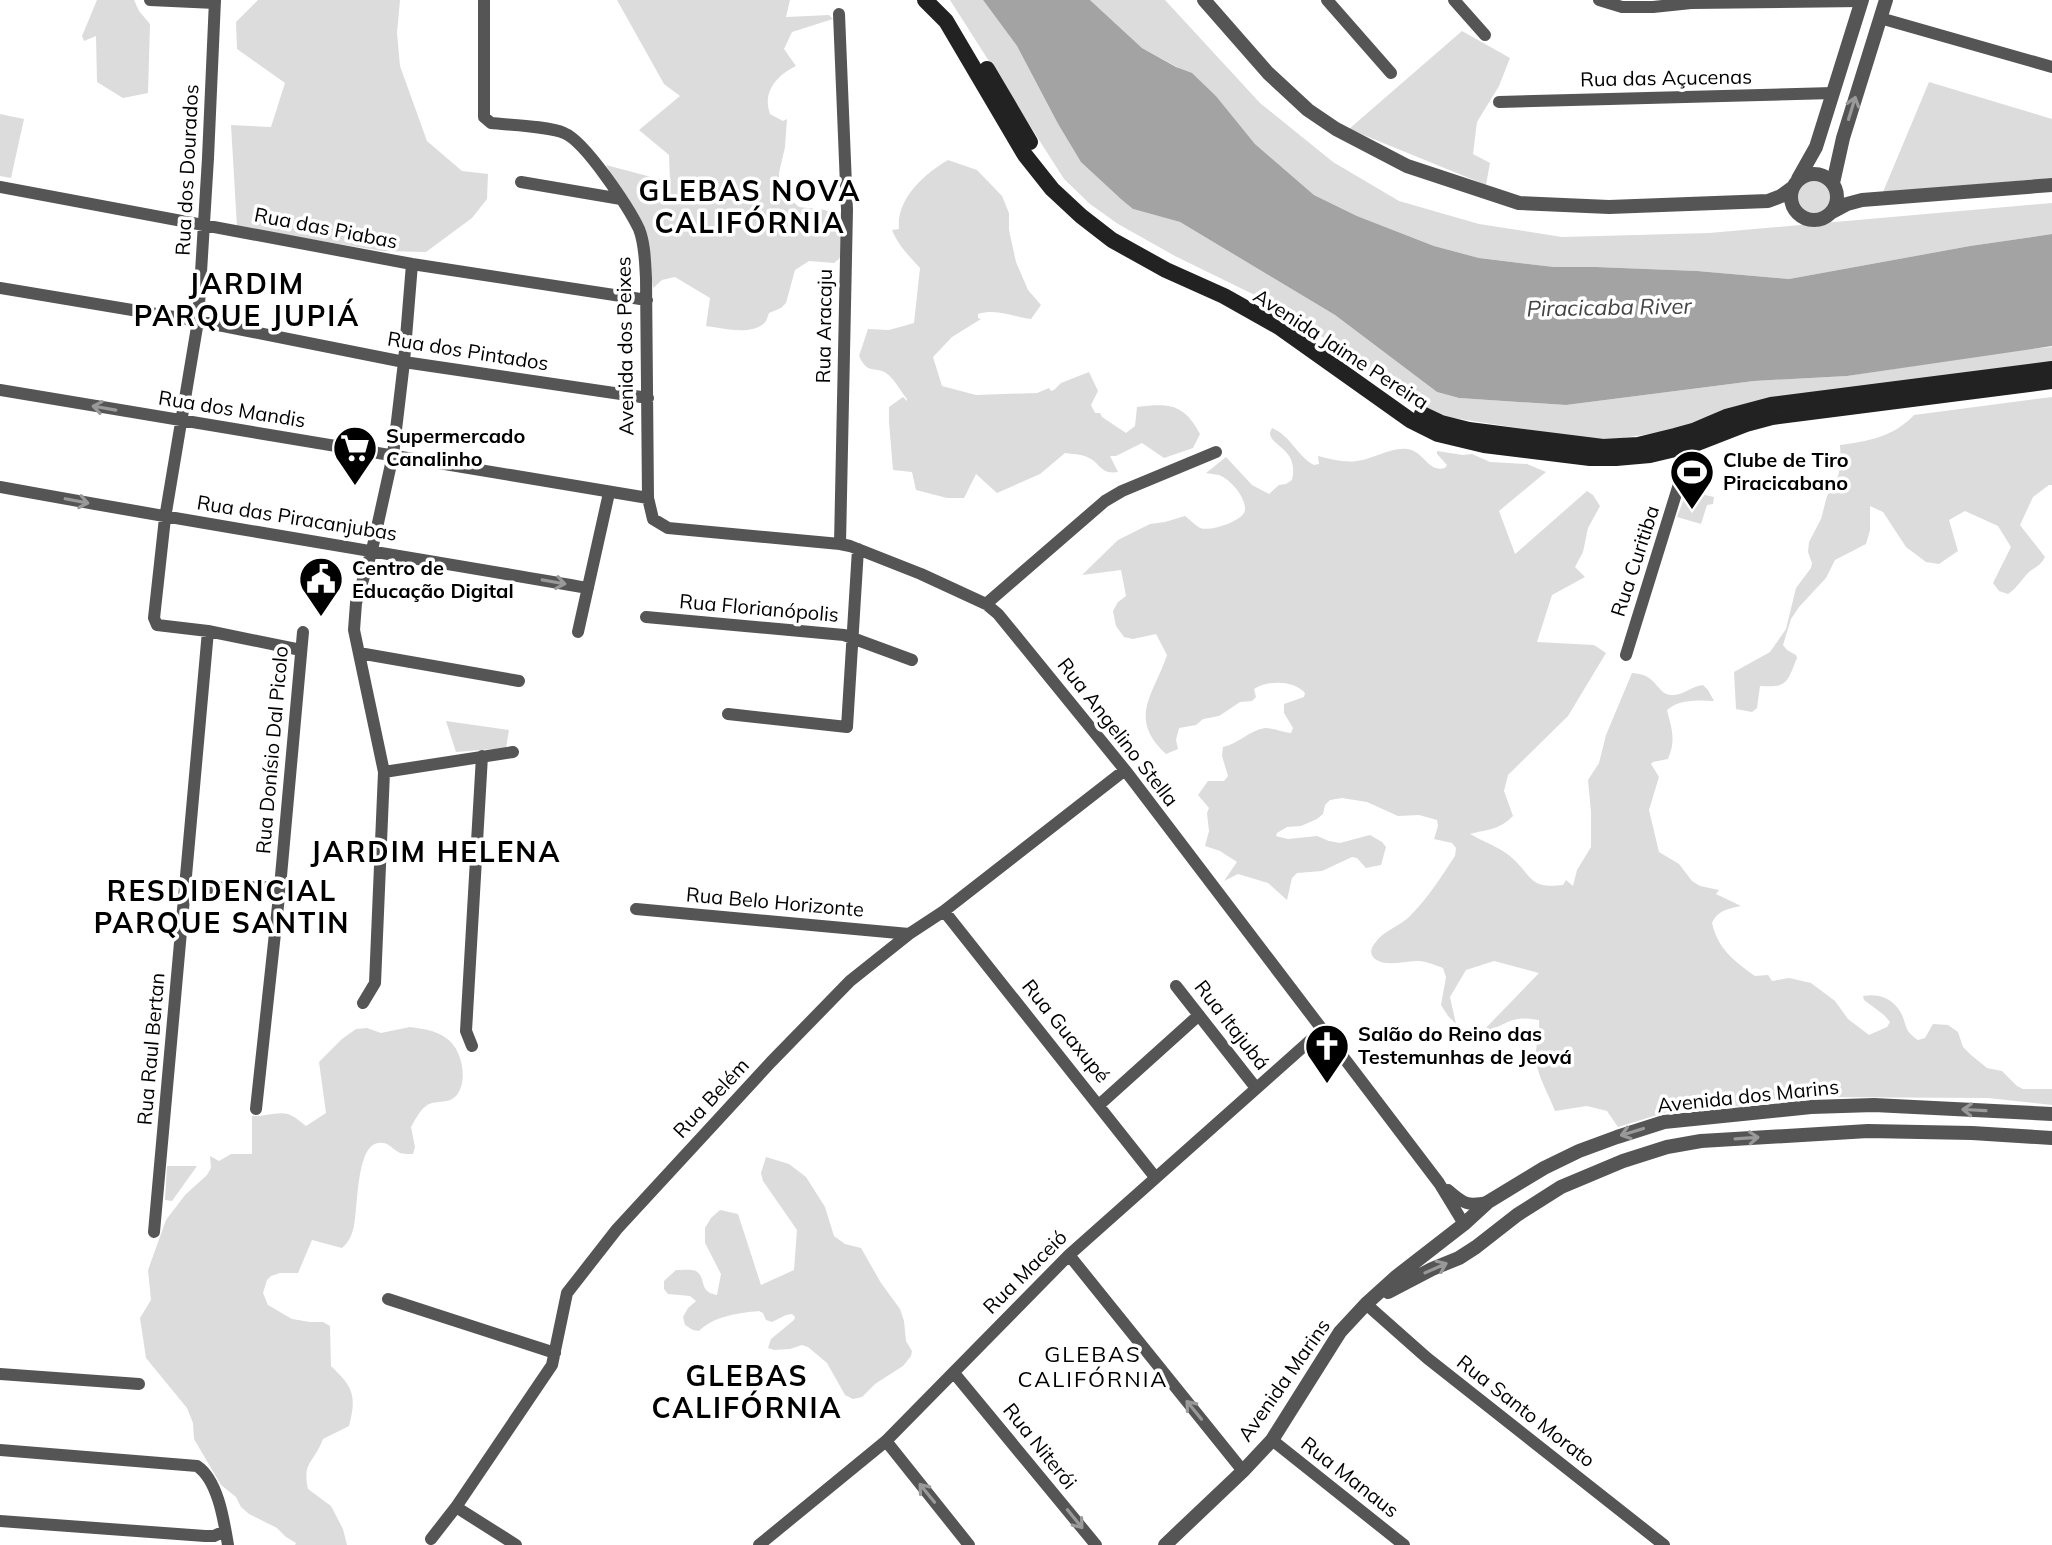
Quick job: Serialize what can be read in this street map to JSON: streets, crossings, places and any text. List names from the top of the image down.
{
  "streets": {
    "main road": ["Avenida Jaime Pereira"],
    "street": [
      "Rua das Açucenas",
      "Rua dos Dourados",
      "Rua das Piabas",
      "Rua Aracaju",
      "Avenida dos Peixes",
      "Rua dos Pintados",
      "Rua dos Mandis",
      "Rua das Piracanjubas",
      "Rua Curitiba",
      "Rua Florianópolis",
      "Rua Angelino Stella",
      "Rua Donísio Dal Picolo",
      "Rua Belo Horizonte",
      "Rua Itajubá",
      "Rua Guaxupé",
      "Rua Raul Bertan",
      "Avenida dos Marins",
      "Rua Belém",
      "Rua Maceió",
      "Avenida Marins",
      "Rua Santo Morato",
      "Rua Niterói",
      "Rua Manaus"
    ]
  },
  "crossings": [
    ["Rua dos Dourados", "Rua das Piabas"],
    ["Rua dos Dourados", "Rua dos Pintados"],
    ["Rua dos Dourados", "Rua dos Mandis"],
    ["Rua dos Dourados", "Rua das Piracanjubas"],
    ["Rua dos Dourados", "Rua Raul Bertan"],
    ["Rua das Piabas", "Avenida dos Peixes"],
    ["Rua Aracaju", "Rua Angelino Stella"],
    ["Avenida dos Peixes", "Rua dos Pintados"],
    ["Avenida dos Peixes", "Rua dos Mandis"],
    ["Avenida dos Peixes", "Rua Angelino Stella"],
    ["Avenida Jaime Pereira", "Rua Curitiba"],
    ["Rua dos Mandis", "Rua Angelino Stella"],
    ["Rua Angelino Stella", "Rua Belém"],
    ["Rua Angelino Stella", "Rua Maceió"],
    ["Rua Belo Horizonte", "Rua Belém"],
    ["Rua Itajubá", "Rua Maceió"],
    ["Rua Guaxupé", "Rua Belém"],
    ["Rua Guaxupé", "Rua Maceió"],
    ["Avenida dos Marins", "Avenida Marins"],
    ["Avenida dos Marins", "Rua Santo Morato"],
    ["Rua Maceió", "Rua Niterói"],
    ["Avenida Marins", "Rua Santo Morato"],
    ["Avenida Marins", "Rua Manaus"]
  ],
  "districts": [
    "GLEBAS NOVA CALIFÓRNIA",
    "JARDIM PARQUE JUPIÁ",
    "JARDIM HELENA",
    "RESDIDENCIAL PARQUE SANTIN",
    "GLEBAS CALIFÓRNIA",
    "GLEBAS CALIFÓRNIA"
  ],
  "water": ["Piracicaba River"],
  "places": {
    "supermarket": ["Supermercado Canalinho"],
    "sports": ["Clube de Tiro Piracicabano"],
    "public building": ["Centro de Educação Digital"],
    "church": ["Salão do Reino das Testemunhas de Jeová"]
  }
}
